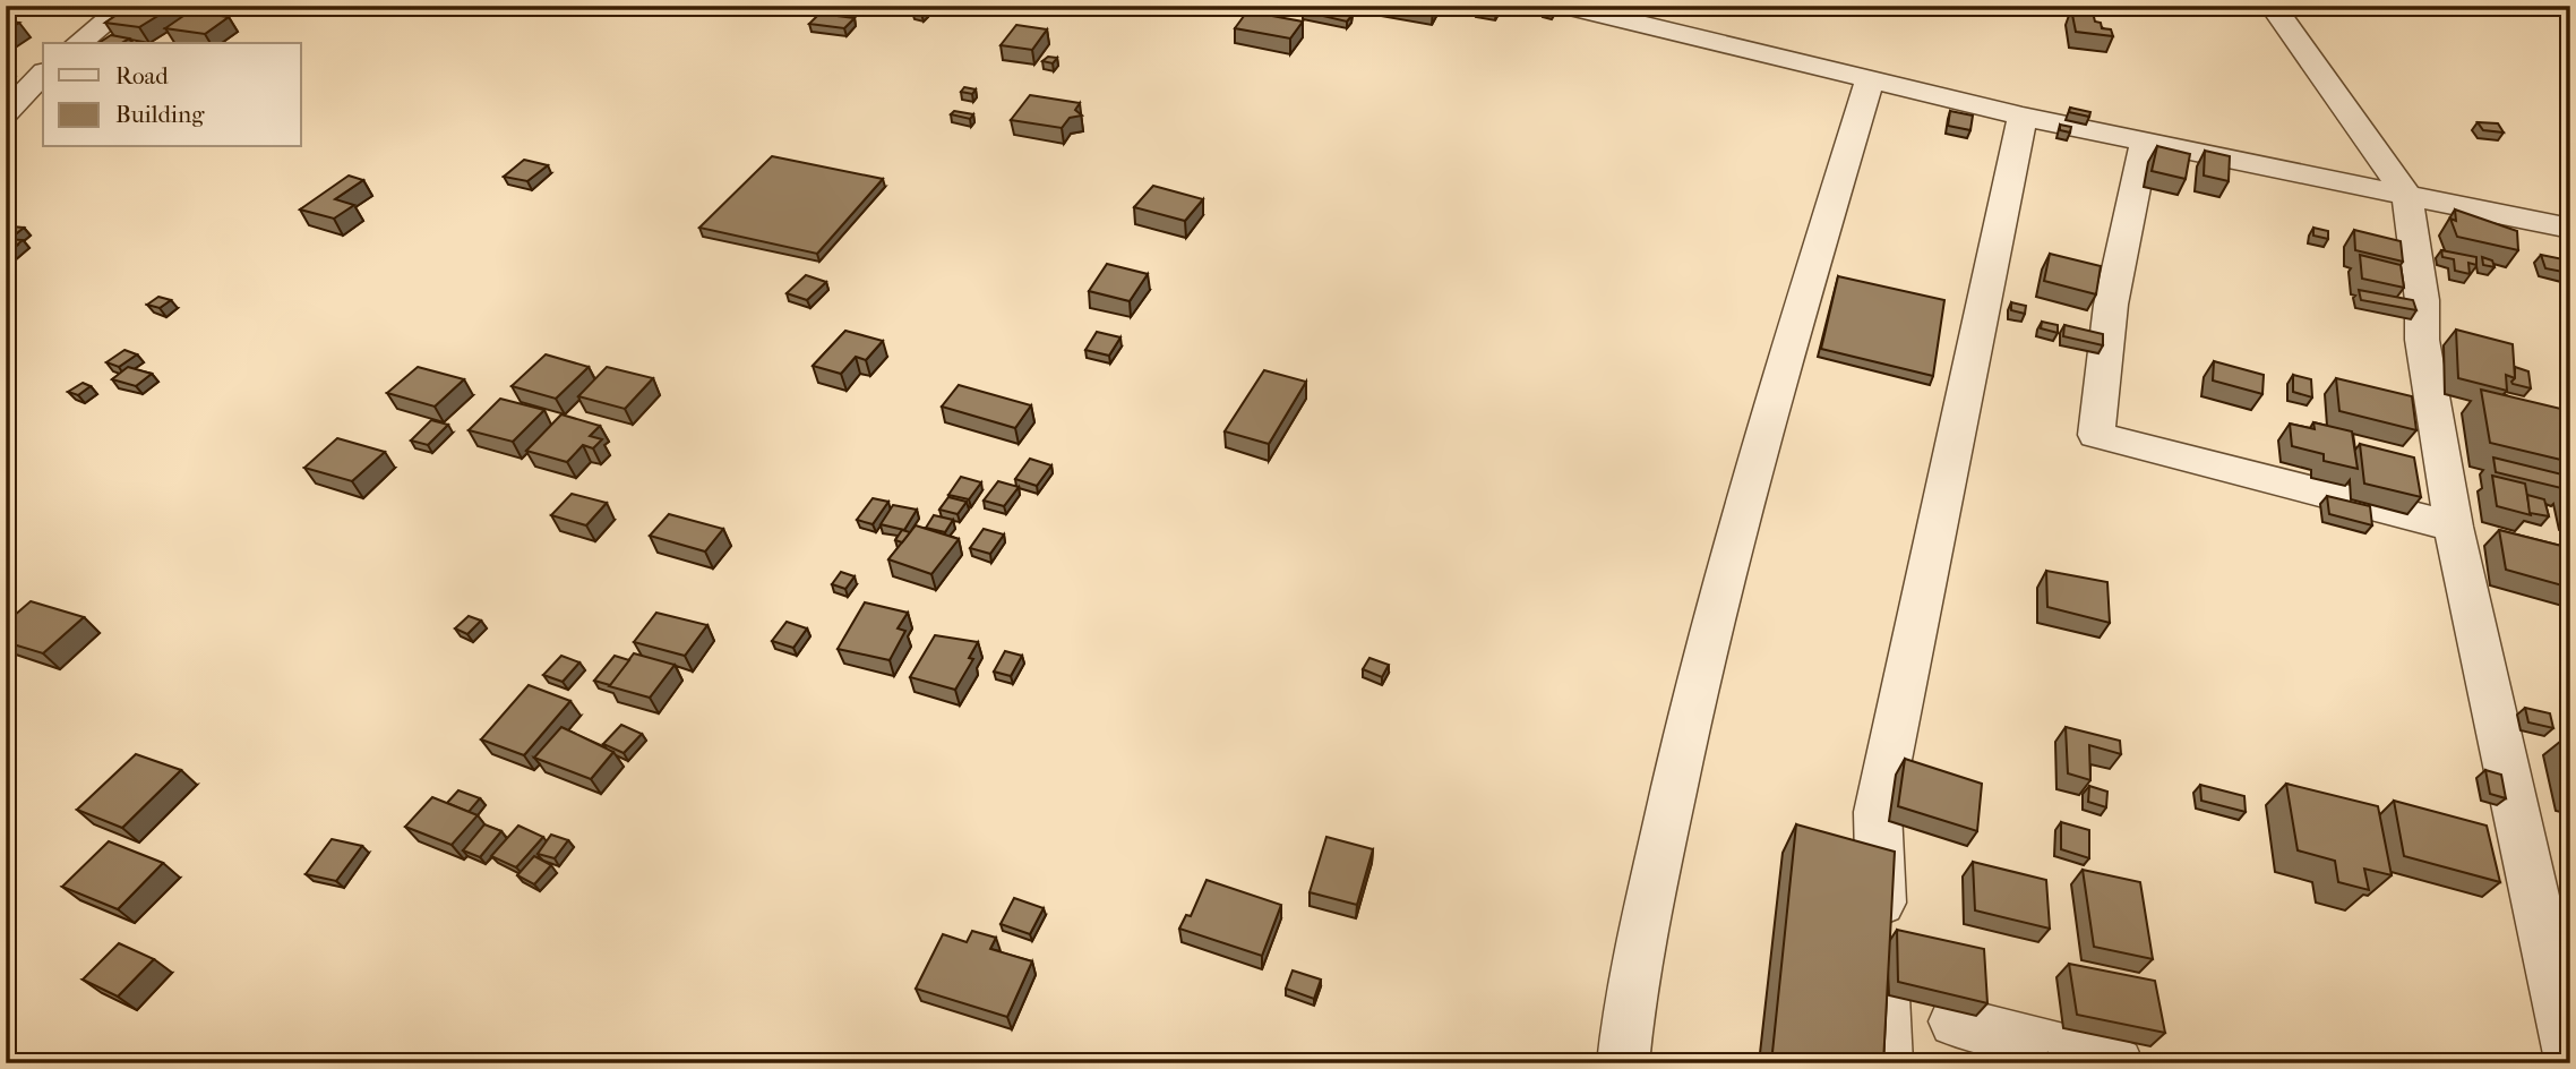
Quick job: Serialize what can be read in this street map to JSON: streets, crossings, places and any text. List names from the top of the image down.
{
  "legend": ["Road", "Building"]
}
